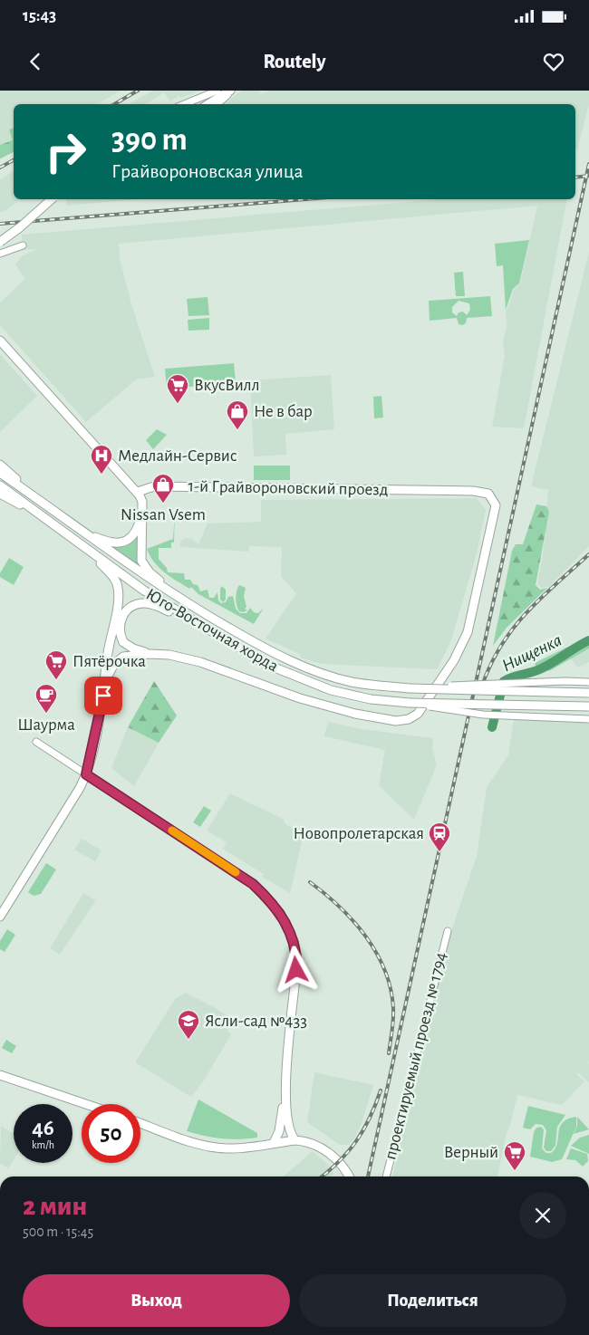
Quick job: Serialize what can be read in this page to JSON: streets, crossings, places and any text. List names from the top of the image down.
{
  "streets": {
    "main road": ["1-й Грайвороновский проезд", "Юго-Восточная хорда"],
    "street": ["проектируемый проезд № 1794"]
  },
  "water": ["Нищенка"],
  "places": {
    "supermarket": ["ВкусВилл", "Пятёрочка", "Верный"],
    "shop": ["Не в бар", "Nissan Vsem"],
    "hospital": ["Медлайн-Сервис"],
    "cafe": ["Шаурма"],
    "station": ["Новопролетарская"],
    "school or university": ["Ясли-сад №433"]
  },
  "page": {
    "status": "15:43",
    "header": "Routely",
    "turn": ["390 m", "Грайвороновская улица"],
    "speed": "46 km/h",
    "limit": "50",
    "heading": ["2 мин", "500 m · 15:45"],
    "buttons": ["Выход", "Поделиться"]
  }
}
